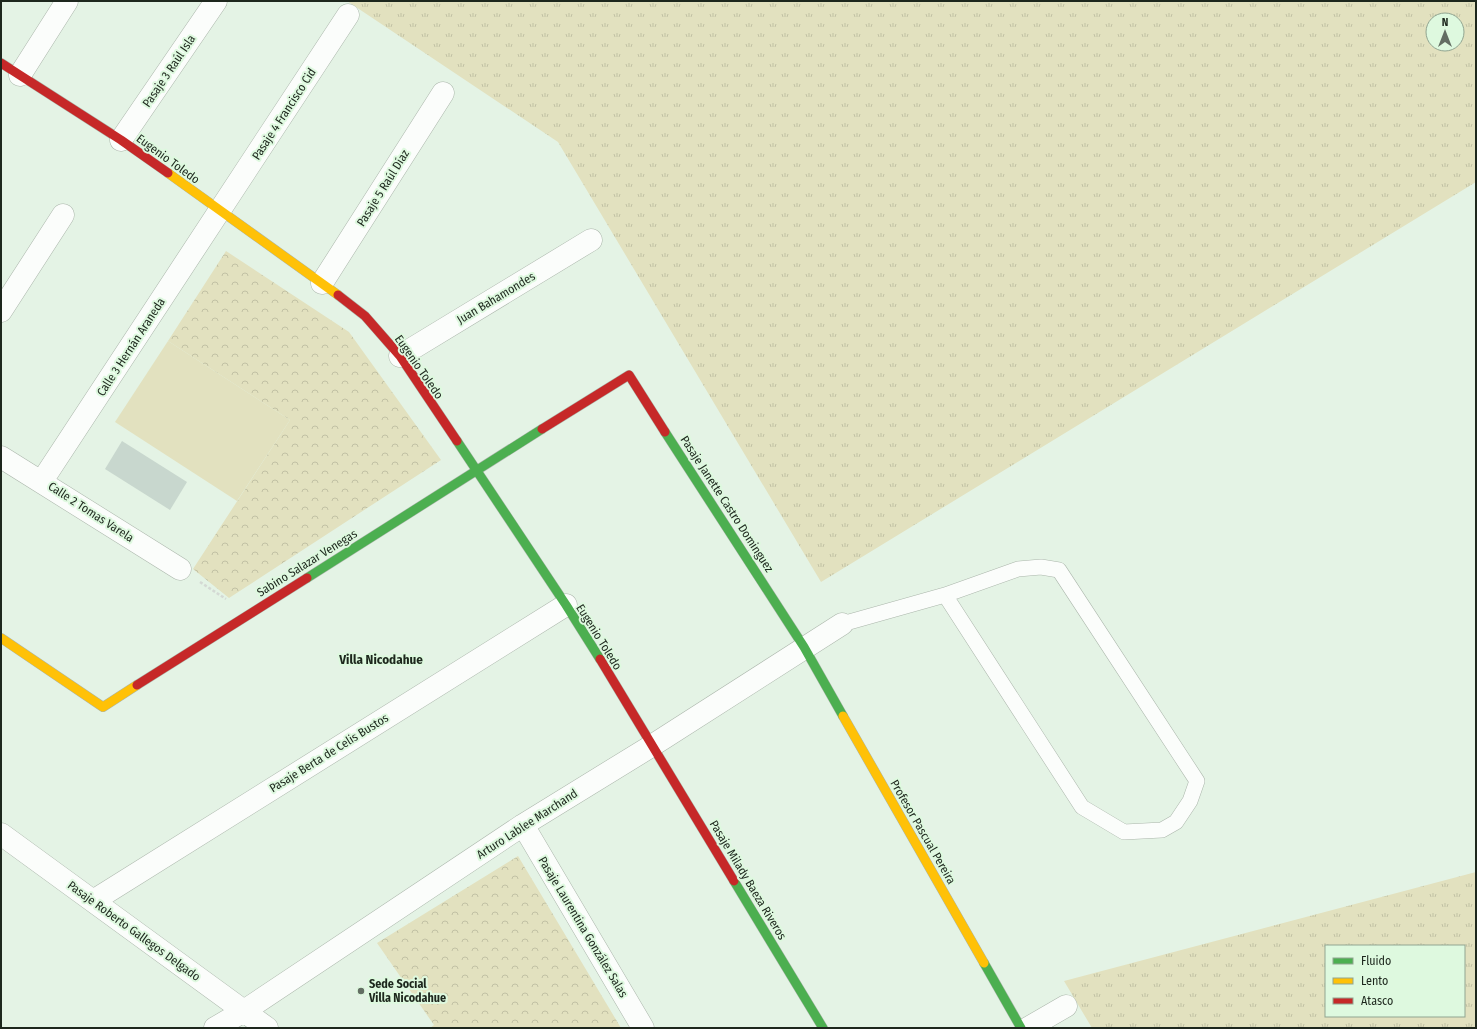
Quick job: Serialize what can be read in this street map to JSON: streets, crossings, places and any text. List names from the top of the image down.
{
  "streets": {
    "street": [
      "Pasaje 3 Raúl Isla",
      "Pasaje 4 Francisco Cid",
      "Eugenio Toledo",
      "Pasaje 5 Raúl Díaz",
      "Juan Bahamondes",
      "Calle 3 Hernán Araneda",
      "Pasaje Janette Castro Dominguez",
      "Calle 2 Tomas Varela",
      "Sabino Salazar Venegas",
      "Pasaje Berta de Celis Bustos",
      "Arturo Lablee Marchand",
      "Profesor Pascual Pereira",
      "Pasaje Milady Baeza Riveros",
      "Pasaje Laurentina González Salas",
      "Pasaje Roberto Gallegos Delgado"
    ]
  },
  "crossings": [
    ["Pasaje 3 Raúl Isla", "Eugenio Toledo"],
    ["Pasaje 4 Francisco Cid", "Eugenio Toledo"],
    ["Pasaje 4 Francisco Cid", "Calle 3 Hernán Araneda"],
    ["Eugenio Toledo", "Pasaje 5 Raúl Díaz"],
    ["Eugenio Toledo", "Juan Bahamondes"],
    ["Eugenio Toledo", "Calle 3 Hernán Araneda"],
    ["Eugenio Toledo", "Sabino Salazar Venegas"],
    ["Eugenio Toledo", "Pasaje Berta de Celis Bustos"],
    ["Eugenio Toledo", "Arturo Lablee Marchand"],
    ["Eugenio Toledo", "Pasaje Milady Baeza Riveros"],
    ["Calle 3 Hernán Araneda", "Calle 2 Tomas Varela"],
    ["Pasaje Janette Castro Dominguez", "Sabino Salazar Venegas"],
    ["Pasaje Janette Castro Dominguez", "Arturo Lablee Marchand"],
    ["Pasaje Janette Castro Dominguez", "Profesor Pascual Pereira"],
    ["Pasaje Berta de Celis Bustos", "Pasaje Roberto Gallegos Delgado"],
    ["Arturo Lablee Marchand", "Profesor Pascual Pereira"],
    ["Arturo Lablee Marchand", "Pasaje Milady Baeza Riveros"],
    ["Arturo Lablee Marchand", "Pasaje Laurentina González Salas"],
    ["Arturo Lablee Marchand", "Pasaje Roberto Gallegos Delgado"]
  ],
  "districts": ["Villa Nicodahue"],
  "places": ["Sede Social Villa Nicodahue"],
  "legend": ["Fluido", "Lento", "Atasco"],
  "north": "top"
}
